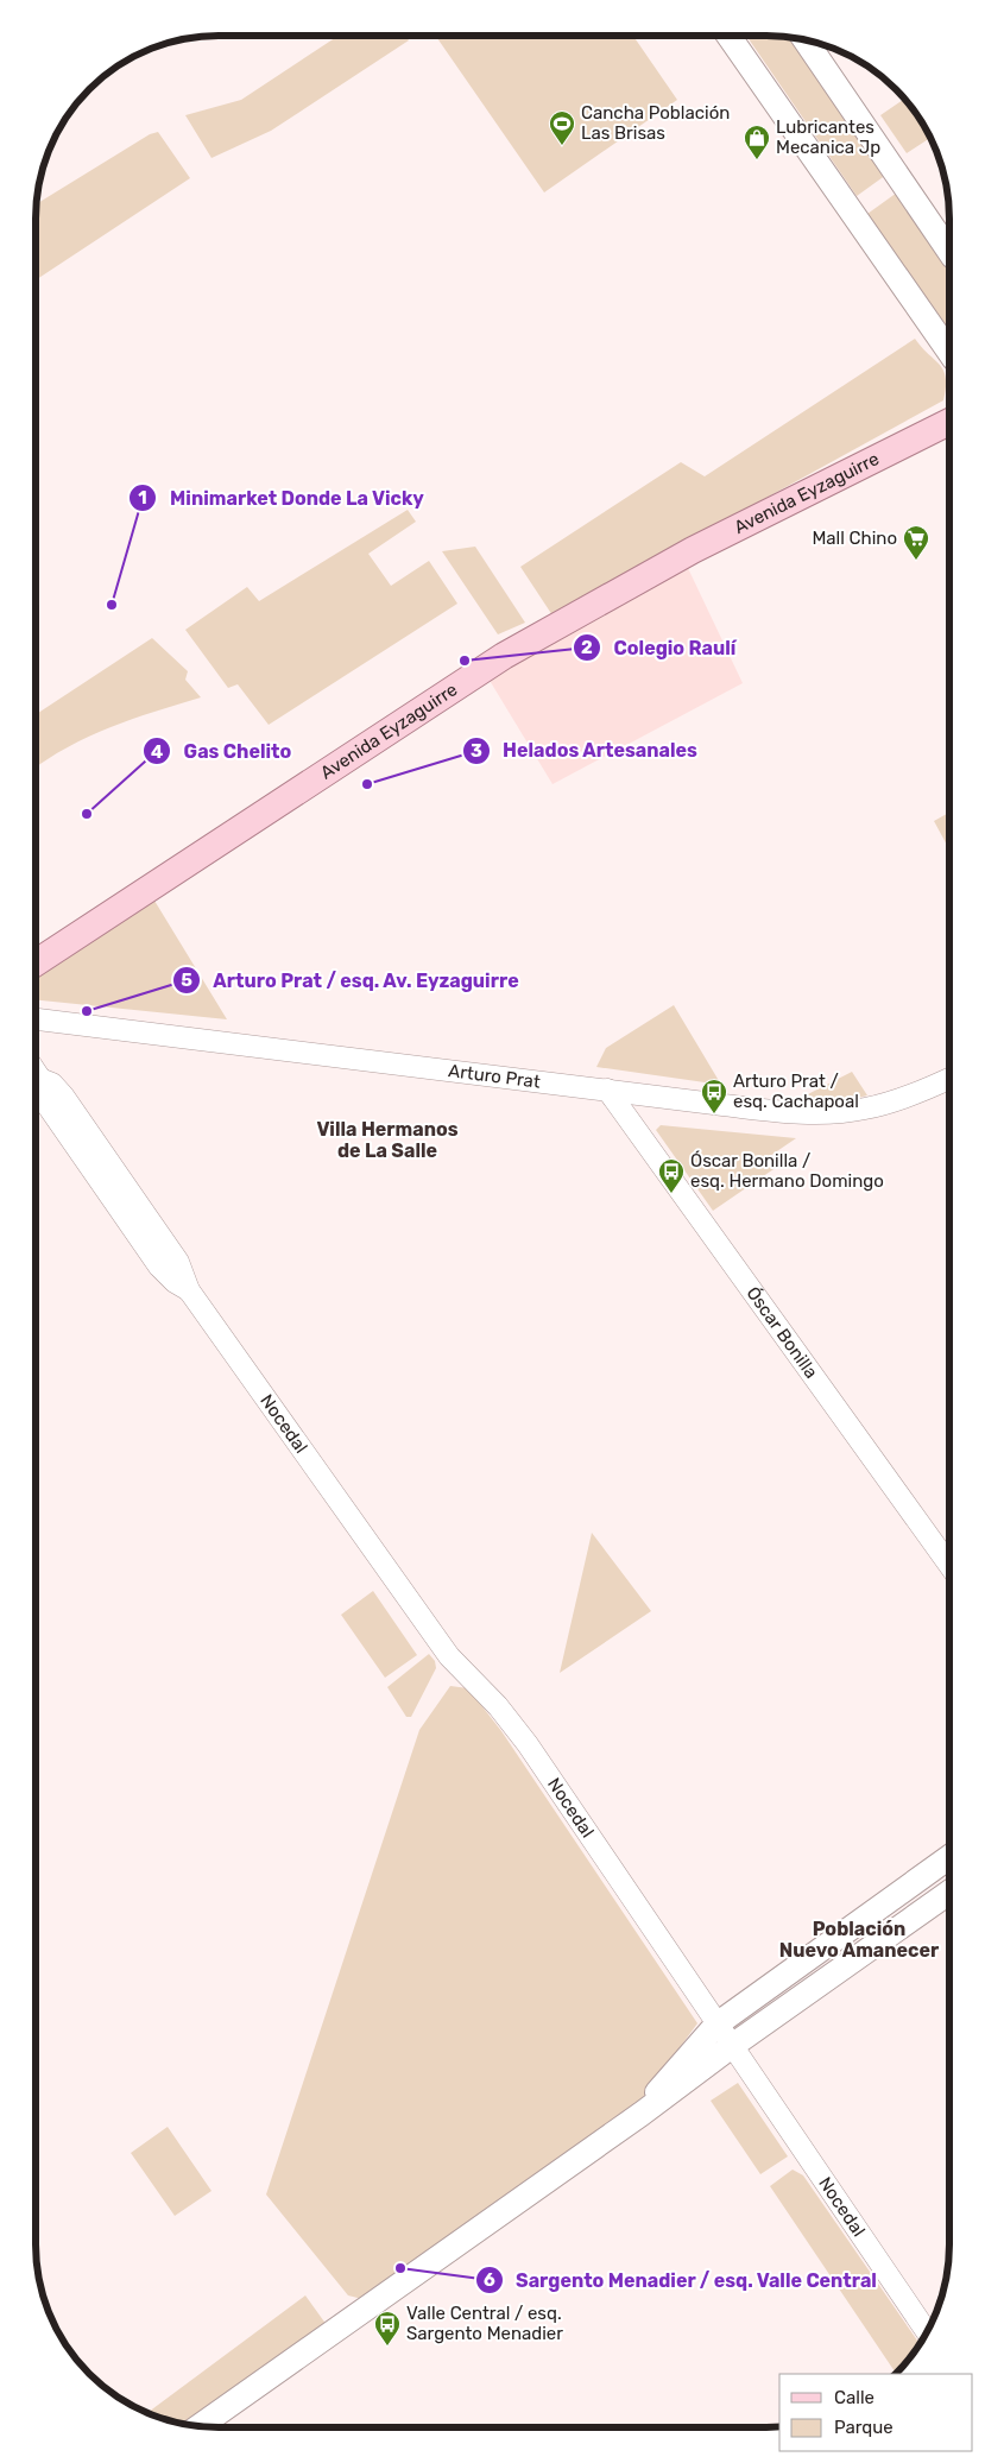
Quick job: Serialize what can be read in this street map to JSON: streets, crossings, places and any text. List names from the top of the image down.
{
  "streets": {
    "main road": ["Avenida Eyzaguirre"],
    "street": ["Arturo Prat", "Óscar Bonilla", "Nocedal"]
  },
  "crossings": [
    ["Arturo Prat", "Óscar Bonilla"]
  ],
  "districts": ["Villa Hermanos de La Salle", "Población Nuevo Amanecer"],
  "places": {
    "sports": ["Cancha Población Las Brisas"],
    "shop": ["Lubricantes Mecanica Jp"],
    "supermarket": ["Mall Chino"],
    "other": [
      "Minimarket Donde La Vicky",
      "Colegio Raulí",
      "Helados Artesanales",
      "Gas Chelito",
      "Arturo Prat / esq. Av. Eyzaguirre",
      "Sargento Menadier / esq. Valle Central"
    ],
    "bus stop": ["Arturo Prat / esq. Cachapoal", "Óscar Bonilla / esq. Hermano Domingo", "Valle Central / esq. Sargento Menadier"]
  },
  "legend": ["Calle", "Parque"]
}
